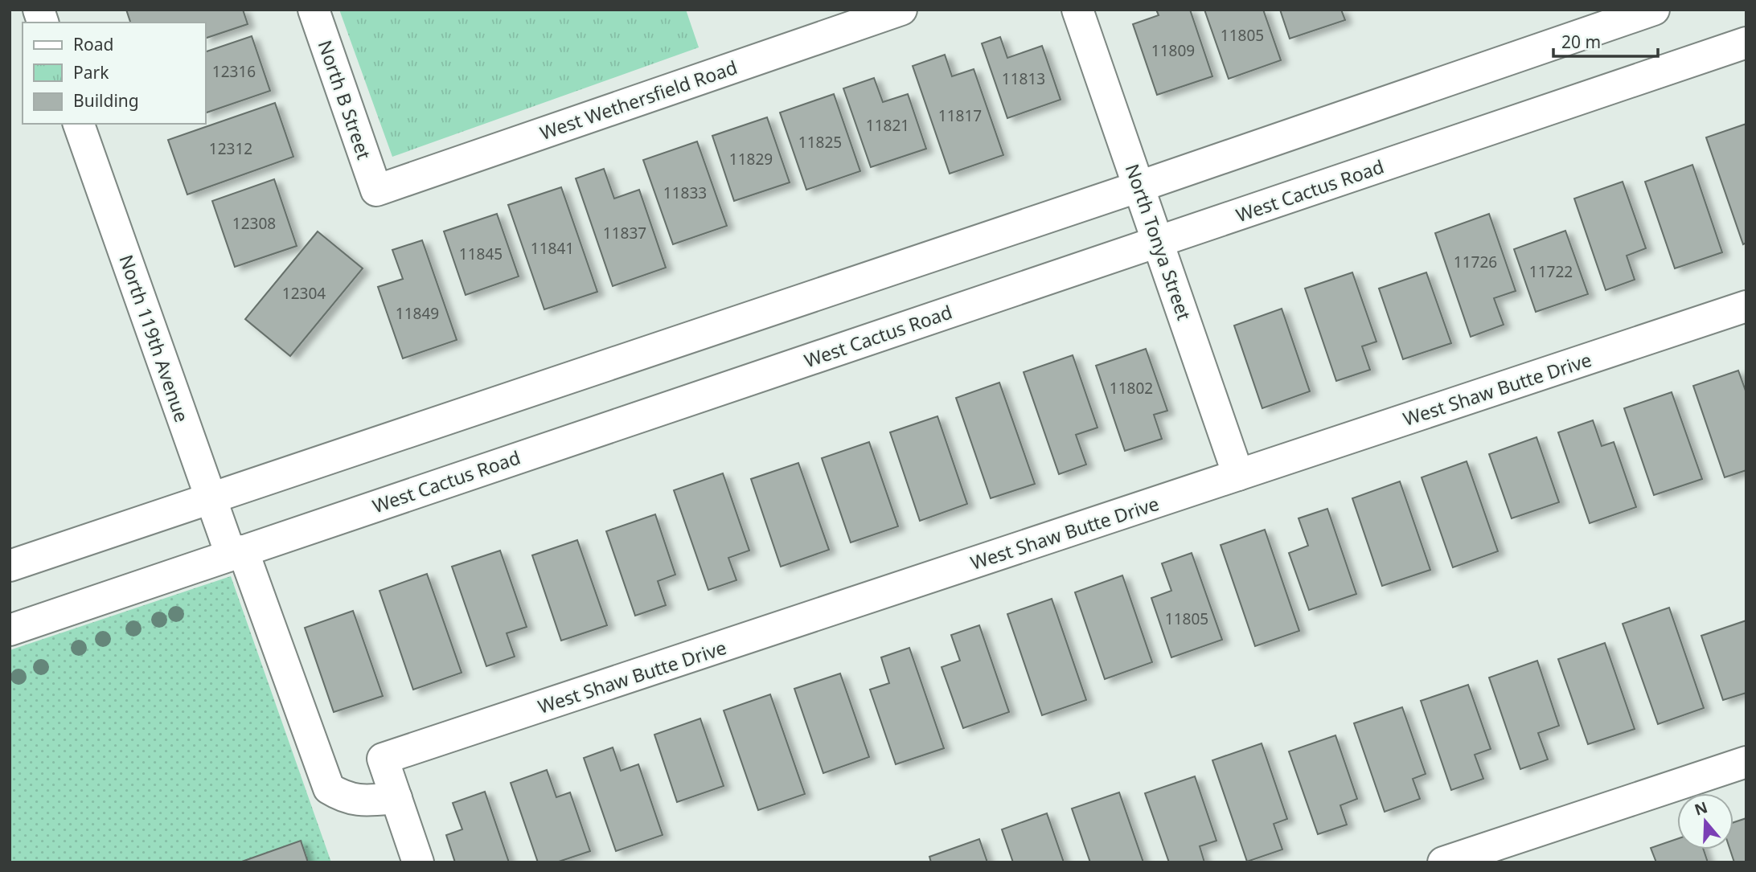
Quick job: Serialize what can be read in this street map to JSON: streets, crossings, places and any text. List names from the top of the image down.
{
  "streets": {
    "street": [
      "North B Street",
      "West Wethersfield Road",
      "West Cactus Road",
      "North Tonya Street",
      "North 119th Avenue",
      "West Shaw Butte Drive"
    ]
  },
  "crossings": [
    ["North B Street", "West Wethersfield Road"],
    ["West Cactus Road", "North Tonya Street"],
    ["West Cactus Road", "North 119th Avenue"],
    ["North Tonya Street", "West Shaw Butte Drive"],
    ["North 119th Avenue", "West Shaw Butte Drive"]
  ],
  "house_numbers": [
    "11805",
    "11809",
    "12316",
    "11813",
    "11817",
    "11821",
    "11825",
    "12312",
    "11829",
    "11833",
    "12308",
    "11837",
    "11841",
    "11845",
    "11726",
    "11722",
    "12304",
    "11849",
    "11802",
    "11805"
  ],
  "legend": ["Road", "Park", "Building"],
  "scale_bar": "20 m",
  "north": "top"
}
